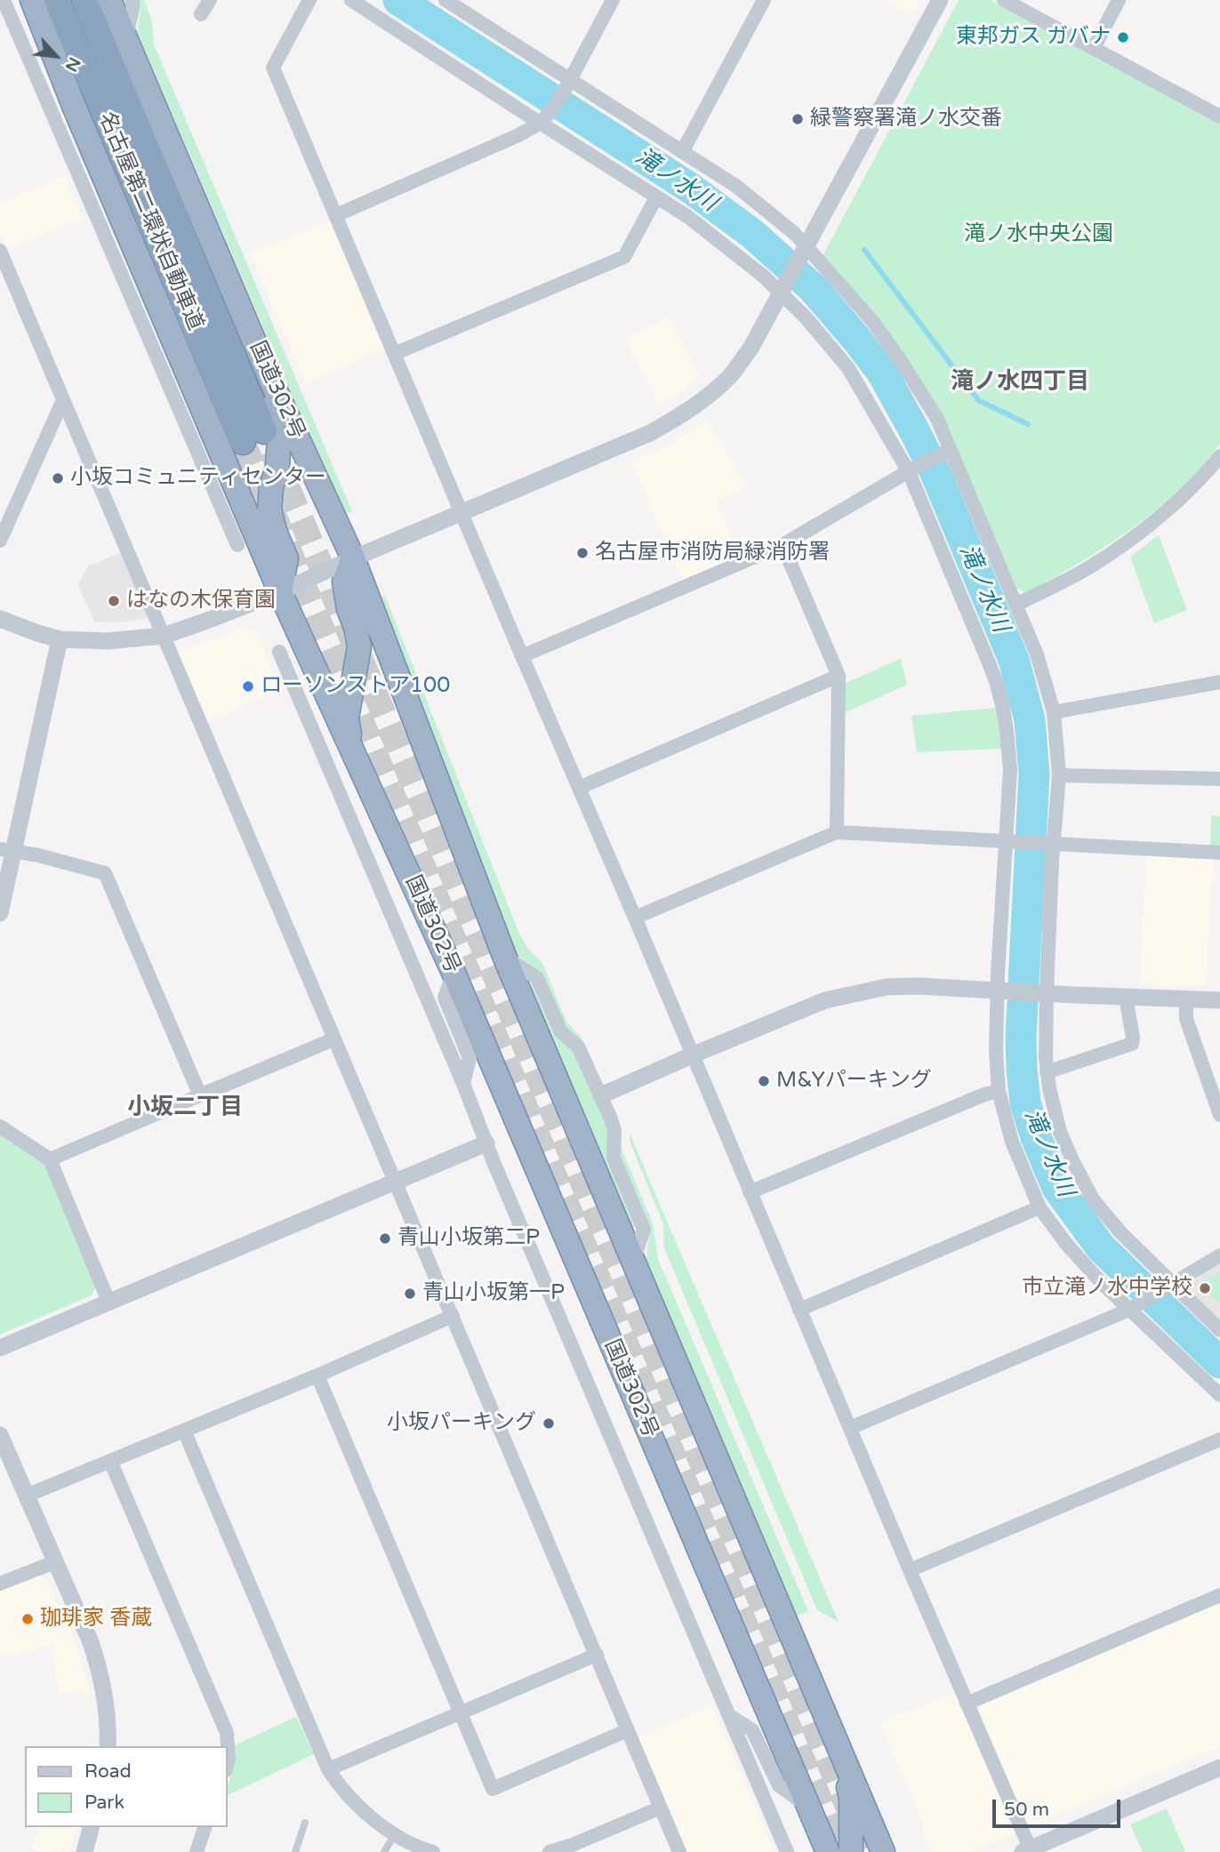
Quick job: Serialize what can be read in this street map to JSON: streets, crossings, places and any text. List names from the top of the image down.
{
  "streets": {
    "highway": ["名古屋第二環状自動車道", "国道302号"]
  },
  "districts": ["滝ノ水四丁目", "小坂二丁目"],
  "water": ["滝ノ水川"],
  "parks": ["滝ノ水中央公園"],
  "places": [
    "東邦ガス ガバナ",
    "緑警察署滝ノ水交番",
    "小坂コミュニティセンター",
    "名古屋市消防局緑消防署",
    "はなの木保育園",
    "ローソンストア100",
    "M&Yパーキング",
    "青山小坂第二P",
    "市立滝ノ水中学校",
    "青山小坂第一P",
    "小坂パーキング",
    "珈琲家 香蔵"
  ],
  "legend": ["Road", "Park"],
  "scale_bar": "50 m",
  "north": "bottom right"
}
